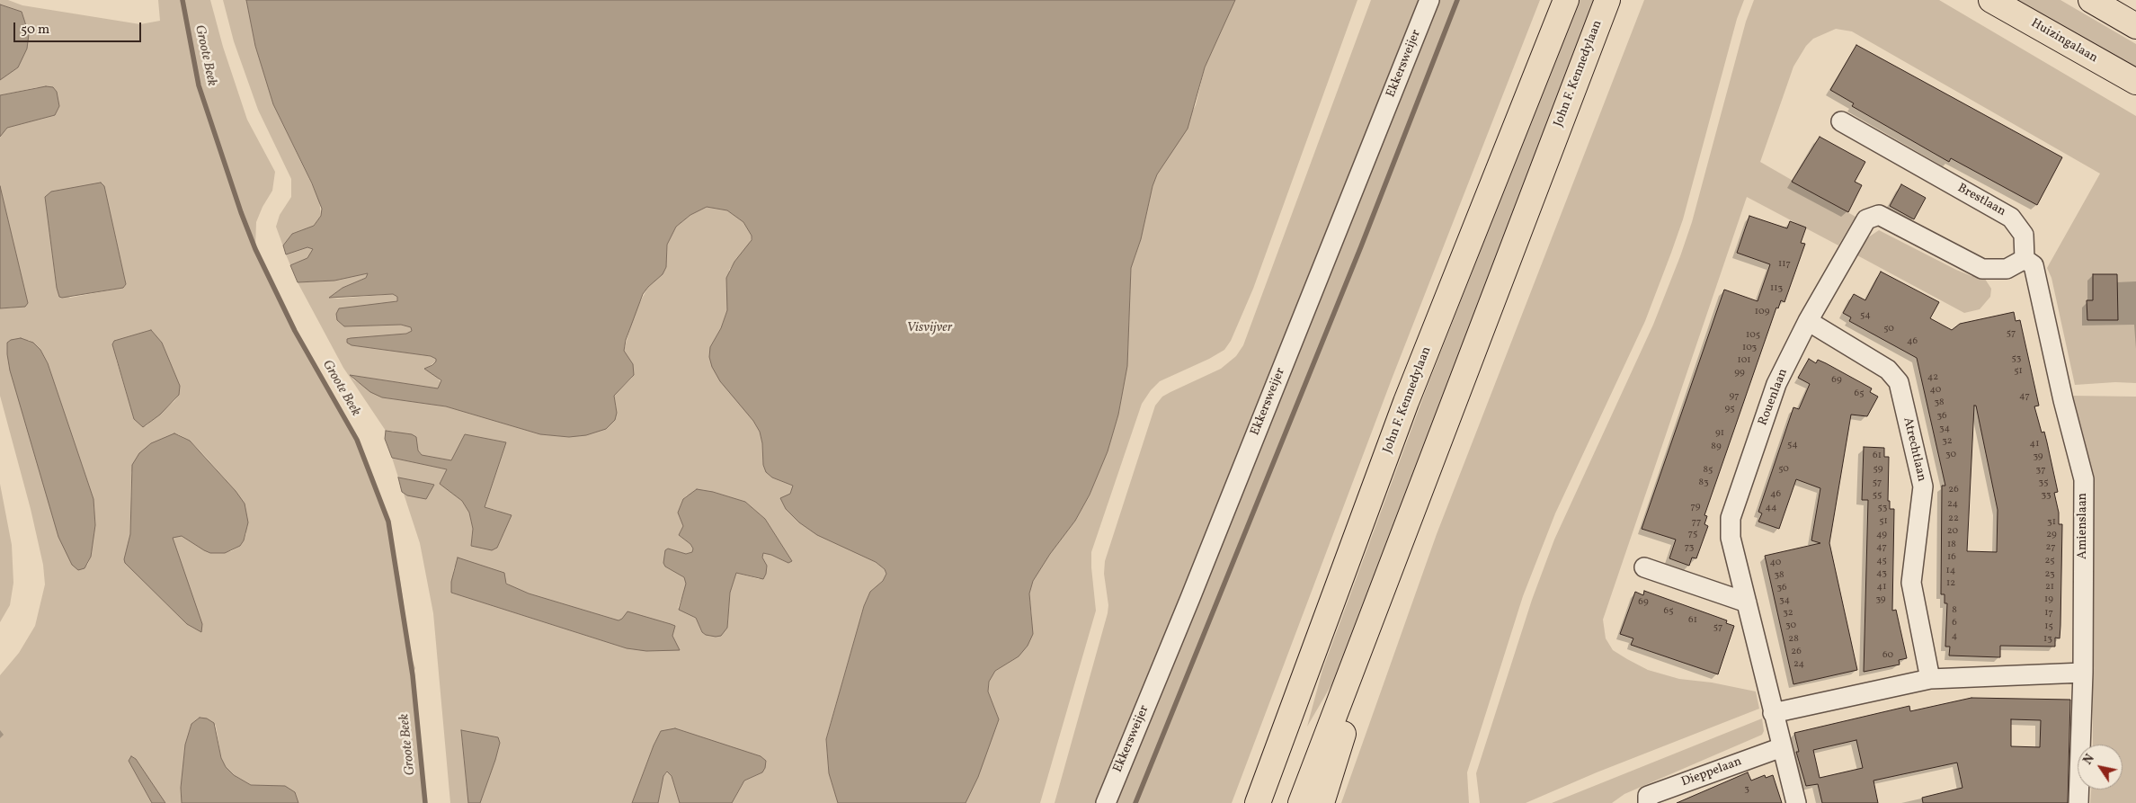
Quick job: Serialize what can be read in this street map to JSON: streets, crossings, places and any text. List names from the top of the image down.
{
  "streets": {
    "main road": ["Huizingalaan", "John F. Kennedylaan"],
    "street": [
      "Ekkersweijer",
      "Brestlaan",
      "Rouenlaan",
      "Atrechtlaan",
      "Amienslaan",
      "Dieppelaan"
    ]
  },
  "crossings": [
    ["Brestlaan", "Rouenlaan"],
    ["Brestlaan", "Amienslaan"],
    ["Rouenlaan", "Atrechtlaan"],
    ["Rouenlaan", "Amienslaan"],
    ["Rouenlaan", "Dieppelaan"]
  ],
  "water": ["Groote Beek", "Visvijver"],
  "house_numbers": [
    "117",
    "113",
    "109",
    "54",
    "50",
    "57",
    "105",
    "46",
    "103",
    "53",
    "101",
    "51",
    "99",
    "42",
    "69",
    "40",
    "65",
    "97",
    "47",
    "38",
    "95",
    "36",
    "34",
    "91",
    "32",
    "41",
    "54",
    "89",
    "30",
    "61",
    "39",
    "50",
    "59",
    "85",
    "37",
    "83",
    "57",
    "35",
    "26",
    "46",
    "55",
    "33",
    "24",
    "79",
    "44",
    "53",
    "22",
    "51",
    "77",
    "31",
    "20",
    "75",
    "49",
    "29",
    "18",
    "73",
    "47",
    "27",
    "16",
    "45",
    "25",
    "40",
    "14",
    "43",
    "23",
    "38",
    "12",
    "41",
    "21",
    "36",
    "39",
    "19",
    "34",
    "69",
    "8",
    "65",
    "32",
    "17",
    "61",
    "6",
    "30",
    "15",
    "57",
    "4",
    "28",
    "13",
    "26",
    "60",
    "24",
    "3"
  ],
  "scale_bar": "50 m",
  "north": "top left"
}
